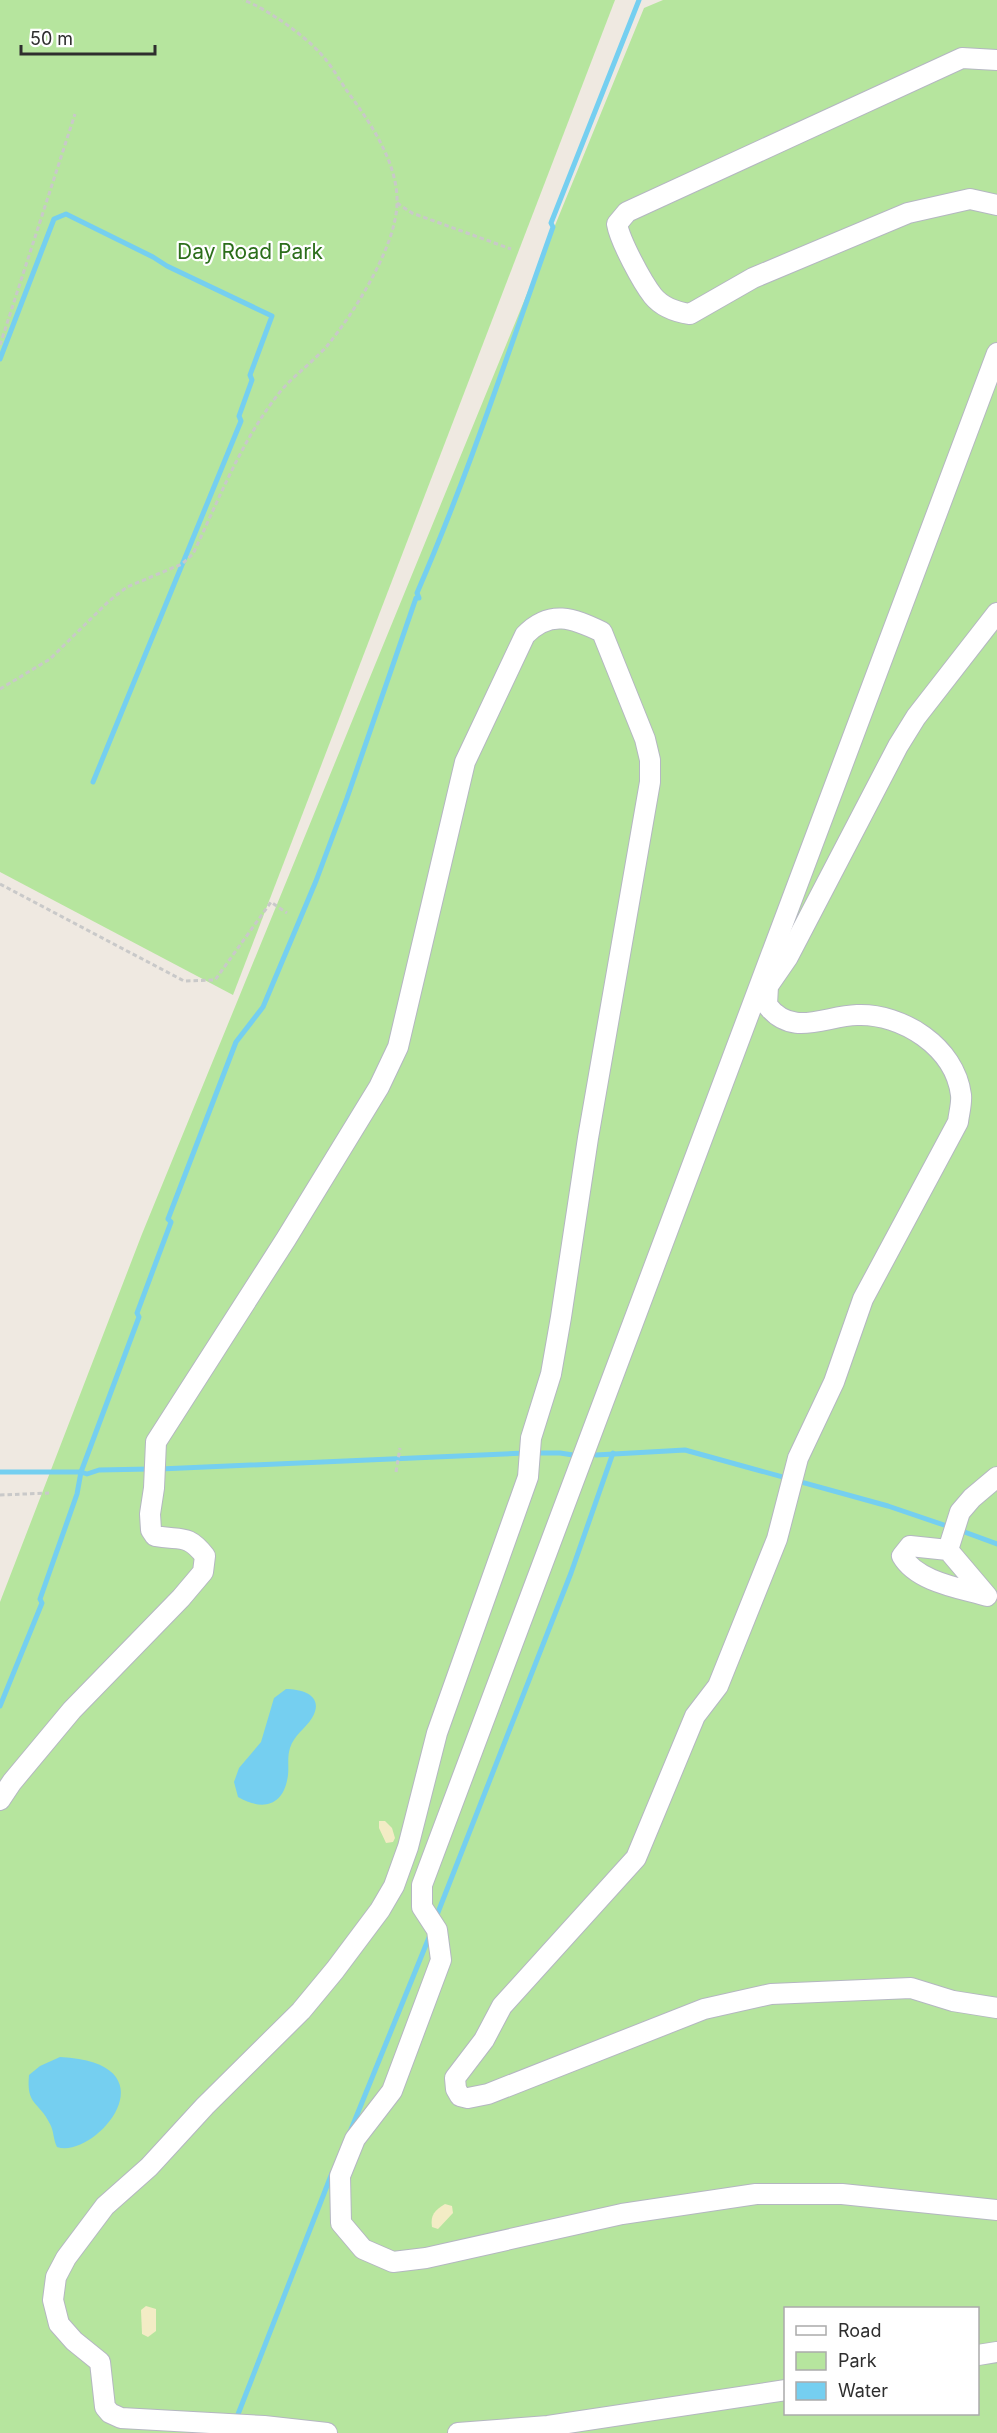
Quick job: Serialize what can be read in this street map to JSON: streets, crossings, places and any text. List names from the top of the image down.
{
  "parks": ["Day Road Park"],
  "legend": ["Road", "Park", "Water"],
  "scale_bar": "50 m"
}
